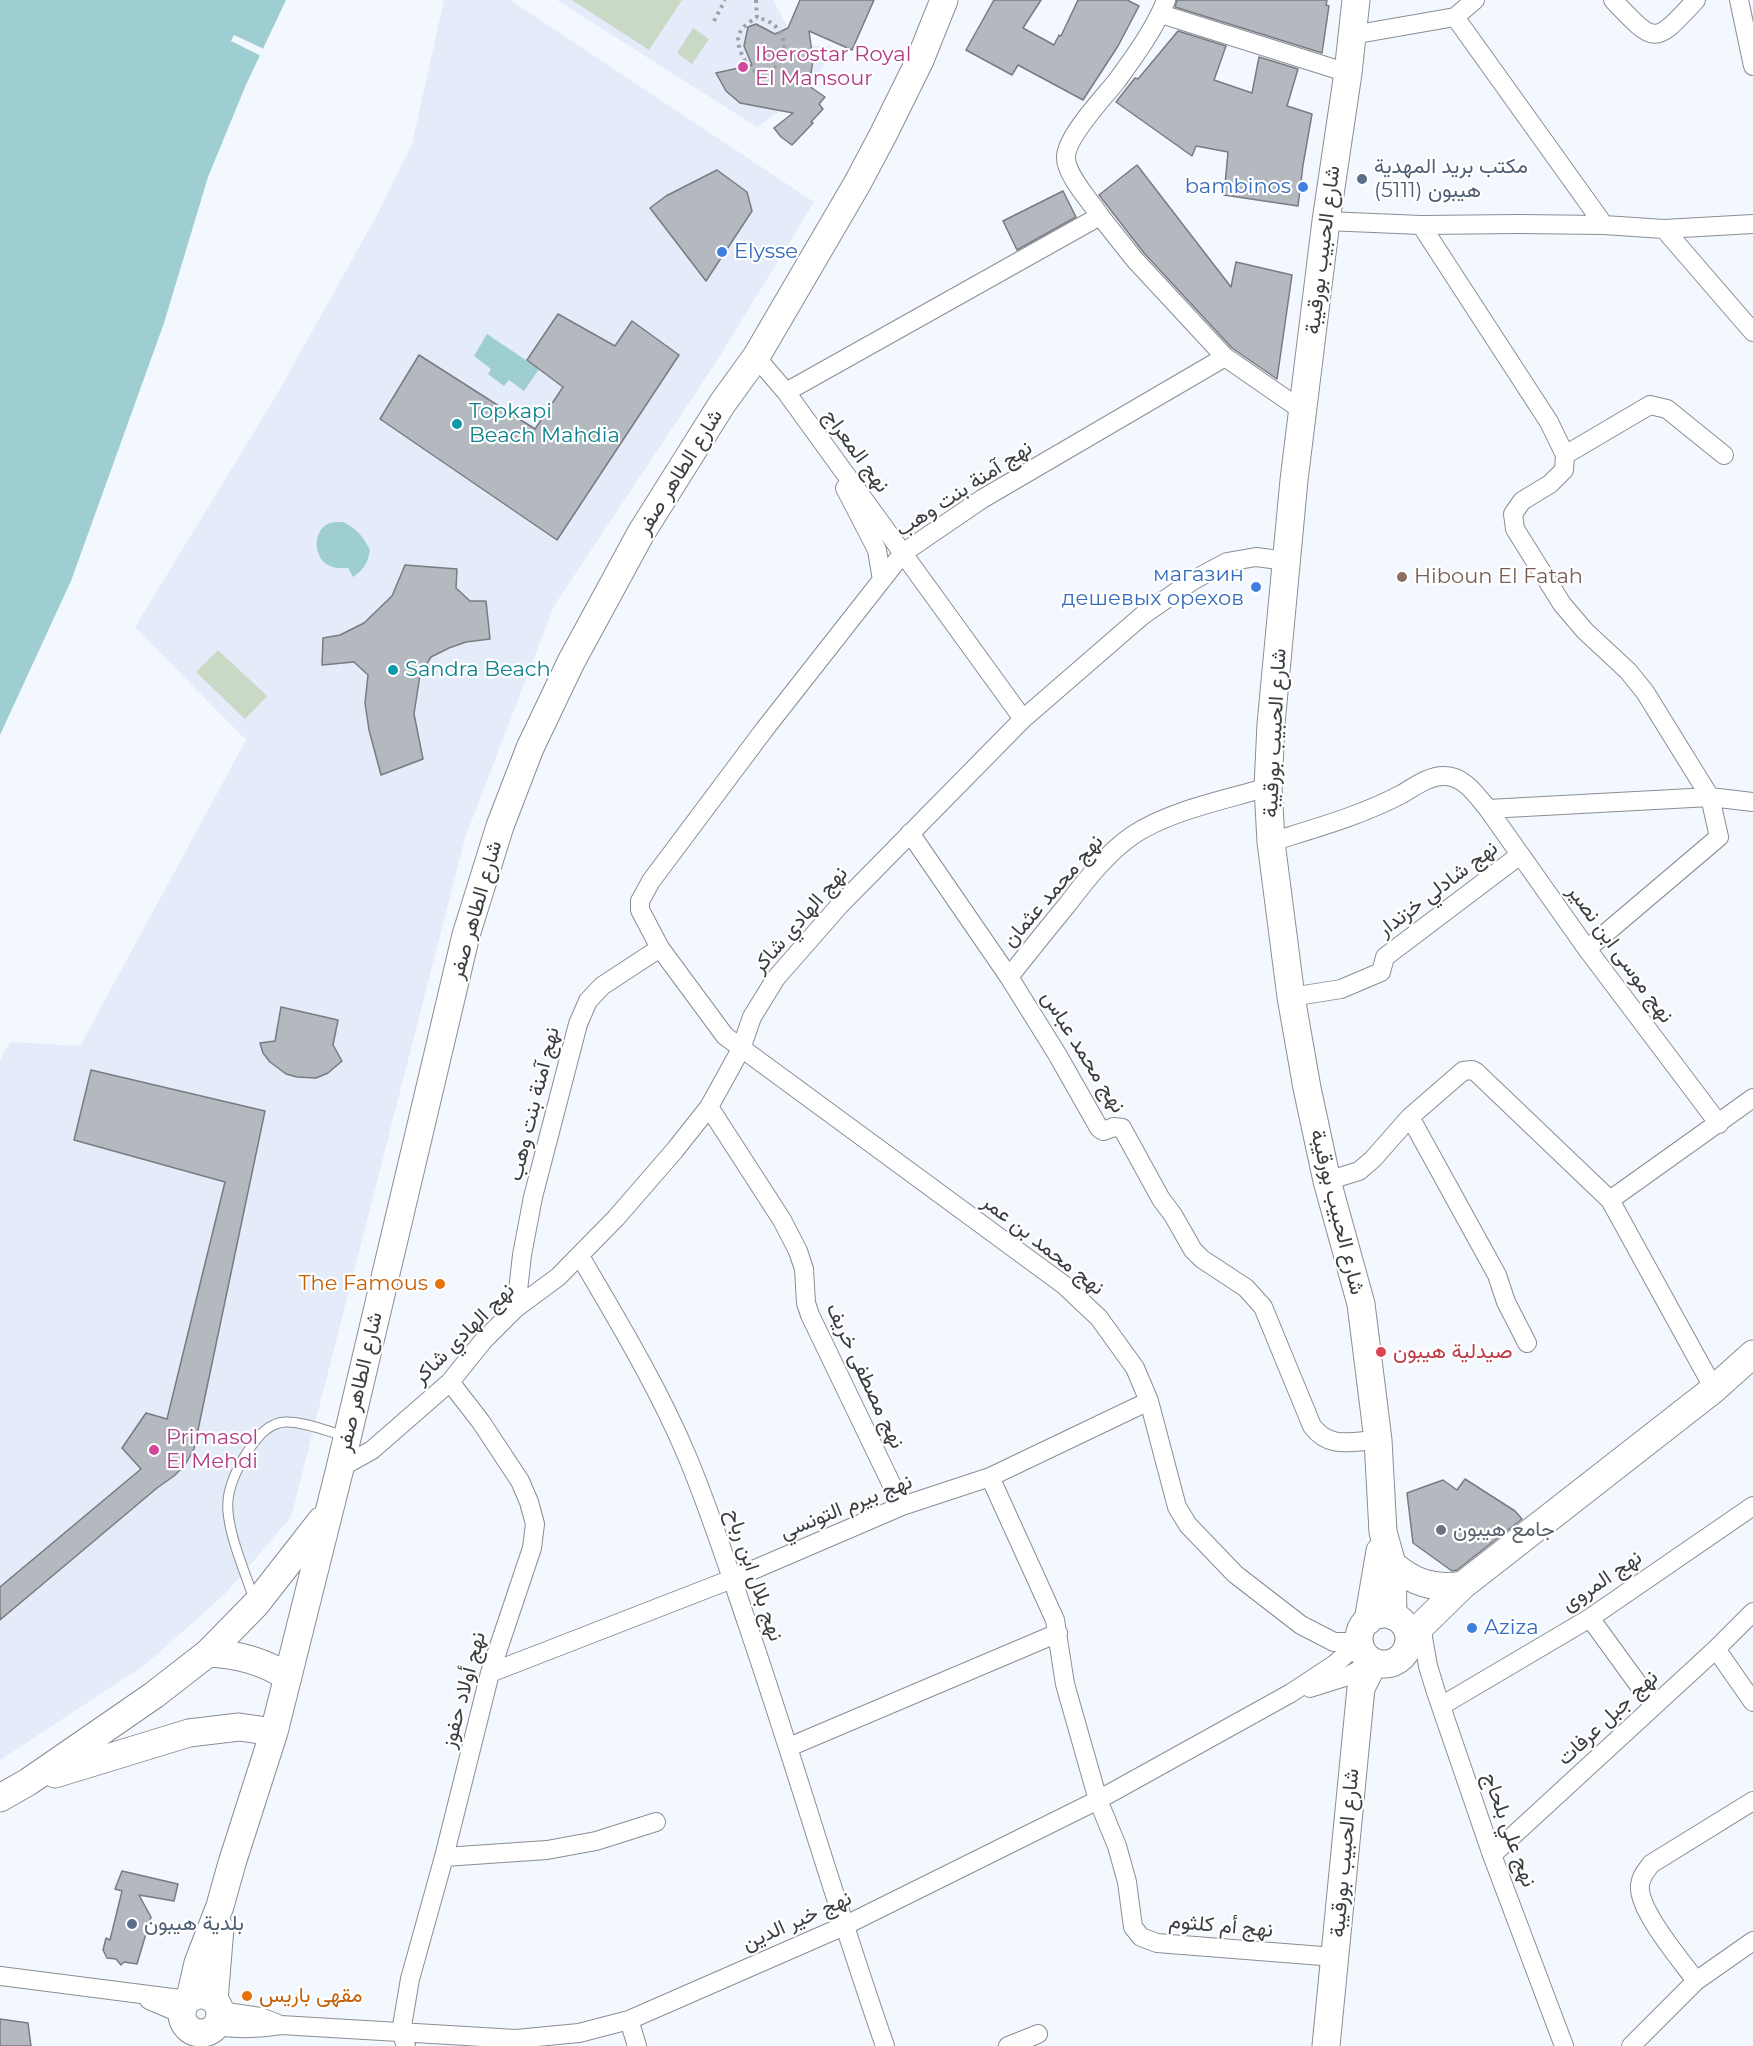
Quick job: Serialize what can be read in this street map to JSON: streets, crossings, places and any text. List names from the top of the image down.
{
  "streets": {
    "main road": ["شارع الحبيب بورقيبة", "شارع الطاهر صفر"],
    "street": [
      "نهج المعراج",
      "نهج آمنة بنت وهب",
      "نهج شادلي خزندار",
      "نهج محمد عثمان",
      "نهج الهادي شاكر",
      "نهج موسى ابن نصير",
      "نهج محمد عباس",
      "نهج محمد بن عمر",
      "نهج مصطفى خريف",
      "نهج بيرم التونسي",
      "نهج بلال ابن رباح",
      "نهج المروى",
      "نهج أولاد حفوز",
      "نهج جبل عرفات",
      "نهج علي بلحاج",
      "نهج خير الدين",
      "نهج أم كلثوم"
    ]
  },
  "crossings": [
    ["شارع الحبيب بورقيبة", "نهج شادلي خزندار"],
    ["شارع الحبيب بورقيبة", "نهج محمد عثمان"],
    ["شارع الحبيب بورقيبة", "نهج الهادي شاكر"],
    ["شارع الحبيب بورقيبة", "نهج موسى ابن نصير"],
    ["شارع الحبيب بورقيبة", "نهج محمد عباس"],
    ["شارع الحبيب بورقيبة", "نهج محمد بن عمر"],
    ["شارع الحبيب بورقيبة", "نهج علي بلحاج"],
    ["شارع الحبيب بورقيبة", "نهج خير الدين"],
    ["شارع الحبيب بورقيبة", "نهج أم كلثوم"],
    ["نهج المعراج", "شارع الطاهر صفر"],
    ["نهج المعراج", "نهج آمنة بنت وهب"],
    ["نهج المعراج", "نهج الهادي شاكر"],
    ["شارع الطاهر صفر", "نهج الهادي شاكر"],
    ["شارع الطاهر صفر", "نهج خير الدين"],
    ["نهج آمنة بنت وهب", "نهج الهادي شاكر"],
    ["نهج آمنة بنت وهب", "نهج محمد بن عمر"],
    ["نهج شادلي خزندار", "نهج موسى ابن نصير"],
    ["نهج محمد عثمان", "نهج محمد عباس"],
    ["نهج الهادي شاكر", "نهج محمد عباس"],
    ["نهج الهادي شاكر", "نهج محمد بن عمر"],
    ["نهج الهادي شاكر", "نهج مصطفى خريف"],
    ["نهج الهادي شاكر", "نهج بلال ابن رباح"],
    ["نهج الهادي شاكر", "نهج أولاد حفوز"],
    ["نهج محمد بن عمر", "نهج بيرم التونسي"],
    ["نهج محمد بن عمر", "نهج علي بلحاج"],
    ["نهج محمد بن عمر", "نهج خير الدين"],
    ["نهج مصطفى خريف", "نهج بيرم التونسي"],
    ["نهج بيرم التونسي", "نهج بلال ابن رباح"],
    ["نهج بيرم التونسي", "نهج أولاد حفوز"],
    ["نهج بيرم التونسي", "نهج أم كلثوم"],
    ["نهج بلال ابن رباح", "نهج خير الدين"],
    ["نهج المروى", "نهج علي بلحاج"],
    ["نهج أولاد حفوز", "نهج خير الدين"],
    ["نهج جبل عرفات", "نهج علي بلحاج"],
    ["نهج علي بلحاج", "نهج خير الدين"],
    ["نهج خير الدين", "نهج أم كلثوم"]
  ],
  "places": [
    "Iberostar Royal El Mansour",
    "مكتب بريد المهدية هيبون (5111)",
    "bambinos",
    "Elysse",
    "Topkapi Beach Mahdia",
    "Hiboun El Fatah",
    "магазин дешевых орехов",
    "Sandra Beach",
    "The Famous",
    "صيدلية هيبون",
    "Primasol El Mehdi",
    "جامع هيبون",
    "Aziza",
    "بلدية هيبون",
    "مقهى باريس"
  ]
}
